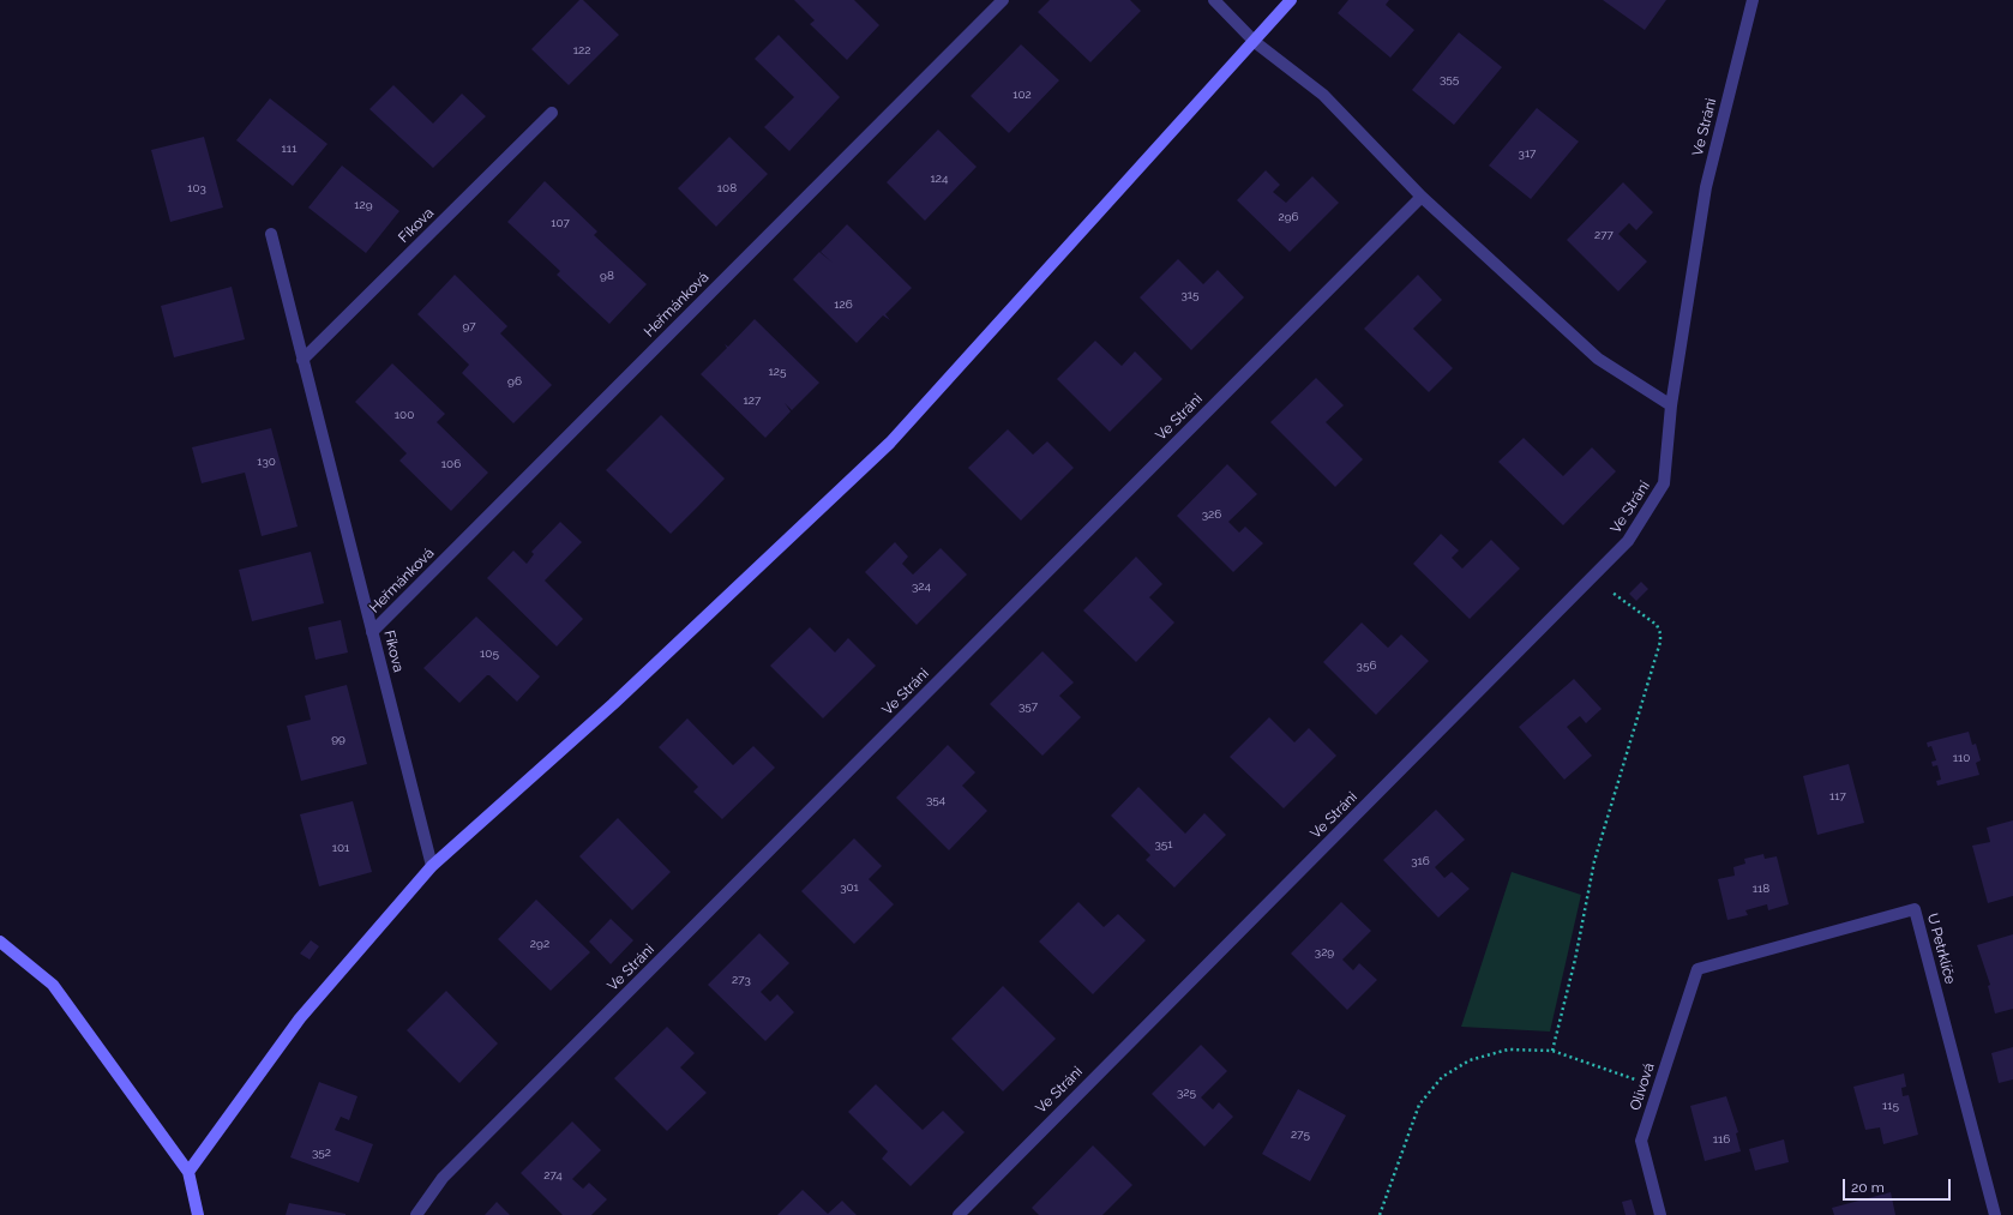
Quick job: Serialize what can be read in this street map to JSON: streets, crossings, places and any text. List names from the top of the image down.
{
  "streets": {
    "street": [
      "Ve Stráni",
      "Fíkova",
      "Heřmánková",
      "U Petrklíče",
      "Olivová"
    ]
  },
  "crossings": [
    ["Fíkova", "Heřmánková"],
    ["U Petrklíče", "Olivová"]
  ],
  "house_numbers": [
    "122",
    "355",
    "102",
    "111",
    "317",
    "124",
    "103",
    "108",
    "129",
    "296",
    "107",
    "277",
    "98",
    "315",
    "126",
    "97",
    "125",
    "96",
    "127",
    "100",
    "130",
    "106",
    "326",
    "324",
    "105",
    "356",
    "357",
    "99",
    "110",
    "117",
    "354",
    "351",
    "101",
    "316",
    "301",
    "118",
    "292",
    "329",
    "273",
    "325",
    "115",
    "275",
    "116",
    "352",
    "274"
  ],
  "scale_bar": "20 m"
}
